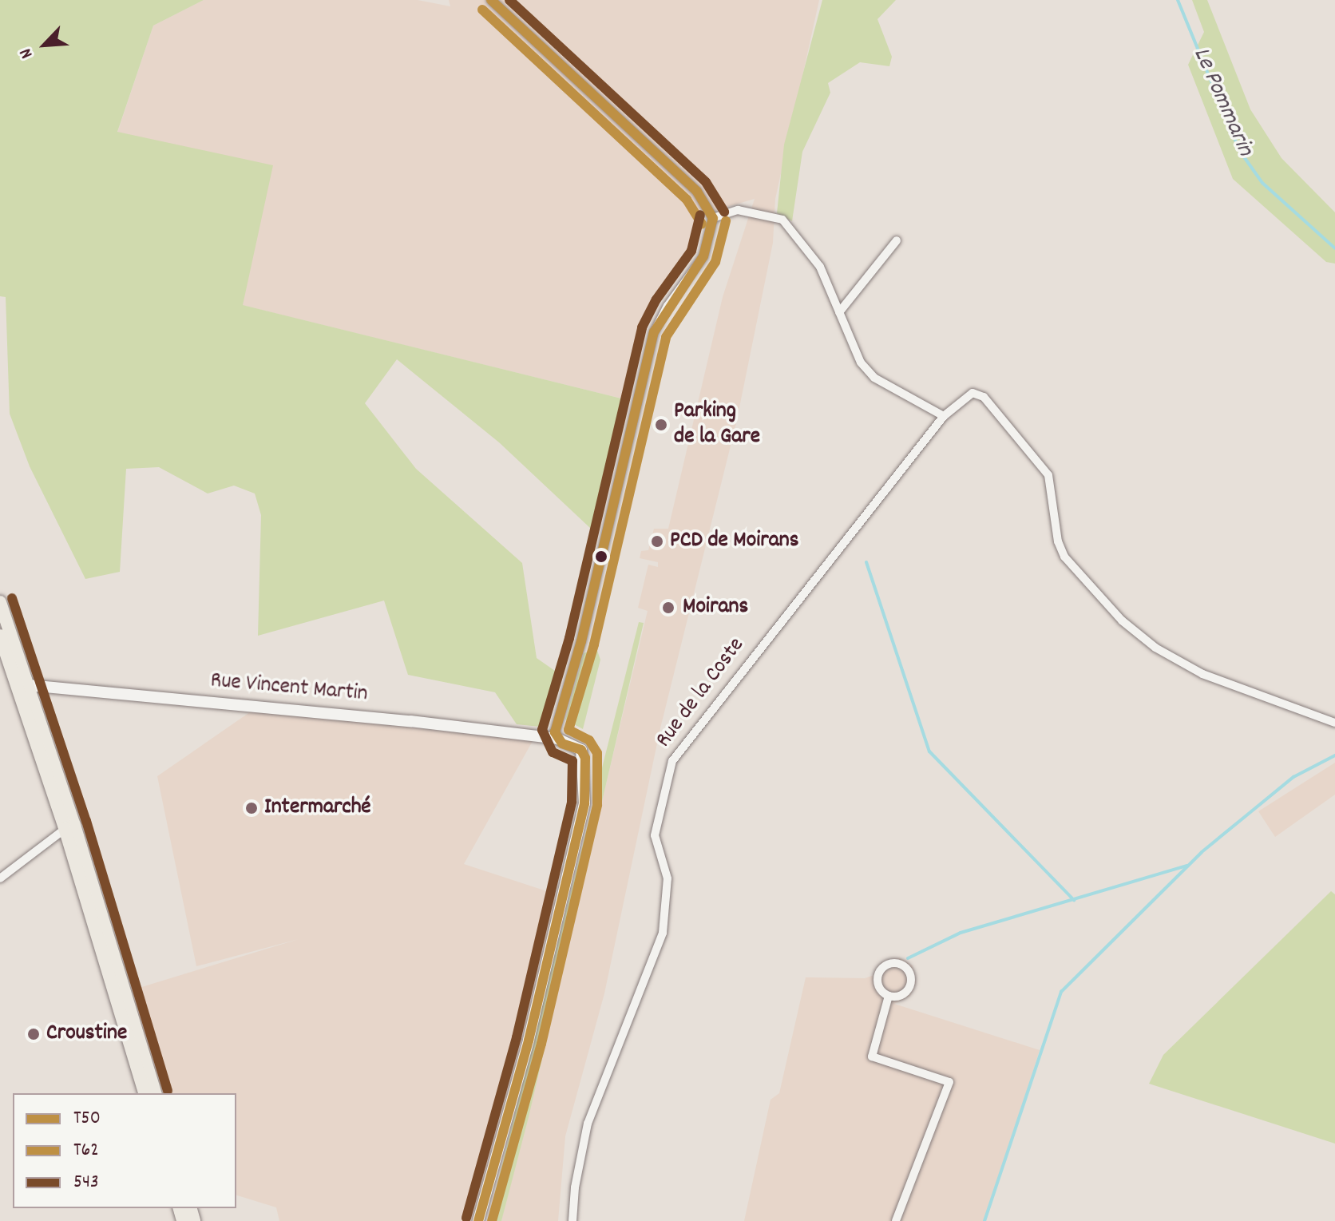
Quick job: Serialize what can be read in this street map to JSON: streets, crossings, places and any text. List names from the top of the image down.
{
  "streets": {
    "street": ["Rue Vincent Martin", "Rue de la Coste"]
  },
  "water": ["Le Pommarin"],
  "places": [
    "Parking de la Gare",
    "PCD de Moirans",
    "Moirans",
    "Intermarché",
    "Croustine"
  ],
  "lines": ["transit line T50", "transit line 543", "transit line T62"],
  "legend": ["T50", "T62", "543"],
  "north": "bottom left"
}
